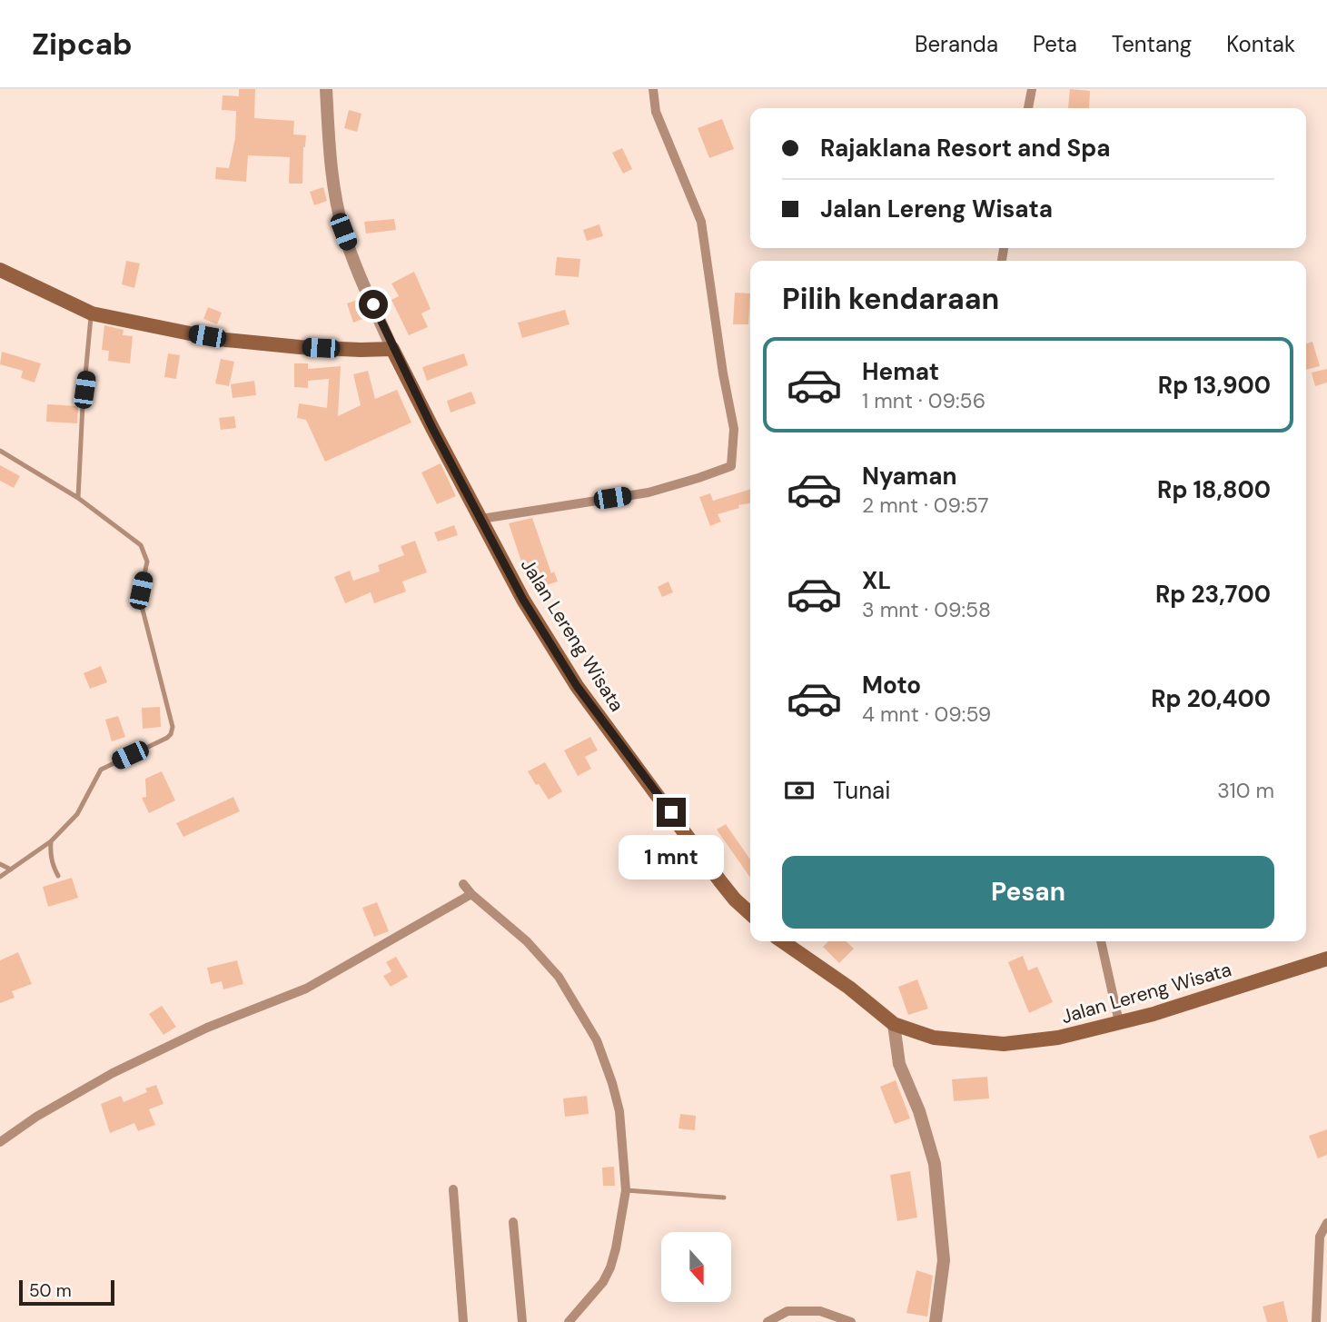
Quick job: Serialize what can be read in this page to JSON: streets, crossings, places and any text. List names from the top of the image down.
{
  "streets": {
    "main road": ["Jalan Lereng Wisata"]
  },
  "scale_bar": "50 m",
  "north": "bottom",
  "page": {
    "header": "Zipcab",
    "nav": [
      "Beranda",
      "Peta",
      "Tentang",
      "Kontak"
    ],
    "banner": ["Rajaklana Resort and Spa", "Jalan Lereng Wisata"],
    "heading": "Pilih kendaraan",
    "list": [
      {
        "name": "Hemat",
        "note": "1 mnt · 09:56",
        "value": "Rp 13,900"
      },
      {
        "name": "Nyaman",
        "note": "2 mnt · 09:57",
        "value": "Rp 18,800"
      },
      {
        "name": "XL",
        "note": "3 mnt · 09:58",
        "value": "Rp 23,700"
      },
      {
        "name": "Moto",
        "note": "4 mnt · 09:59",
        "value": "Rp 20,400"
      }
    ],
    "pay": ["Tunai", "310 m"],
    "bubble": "1 mnt",
    "buttons": "Pesan",
    "scale": "50 m"
  }
}
